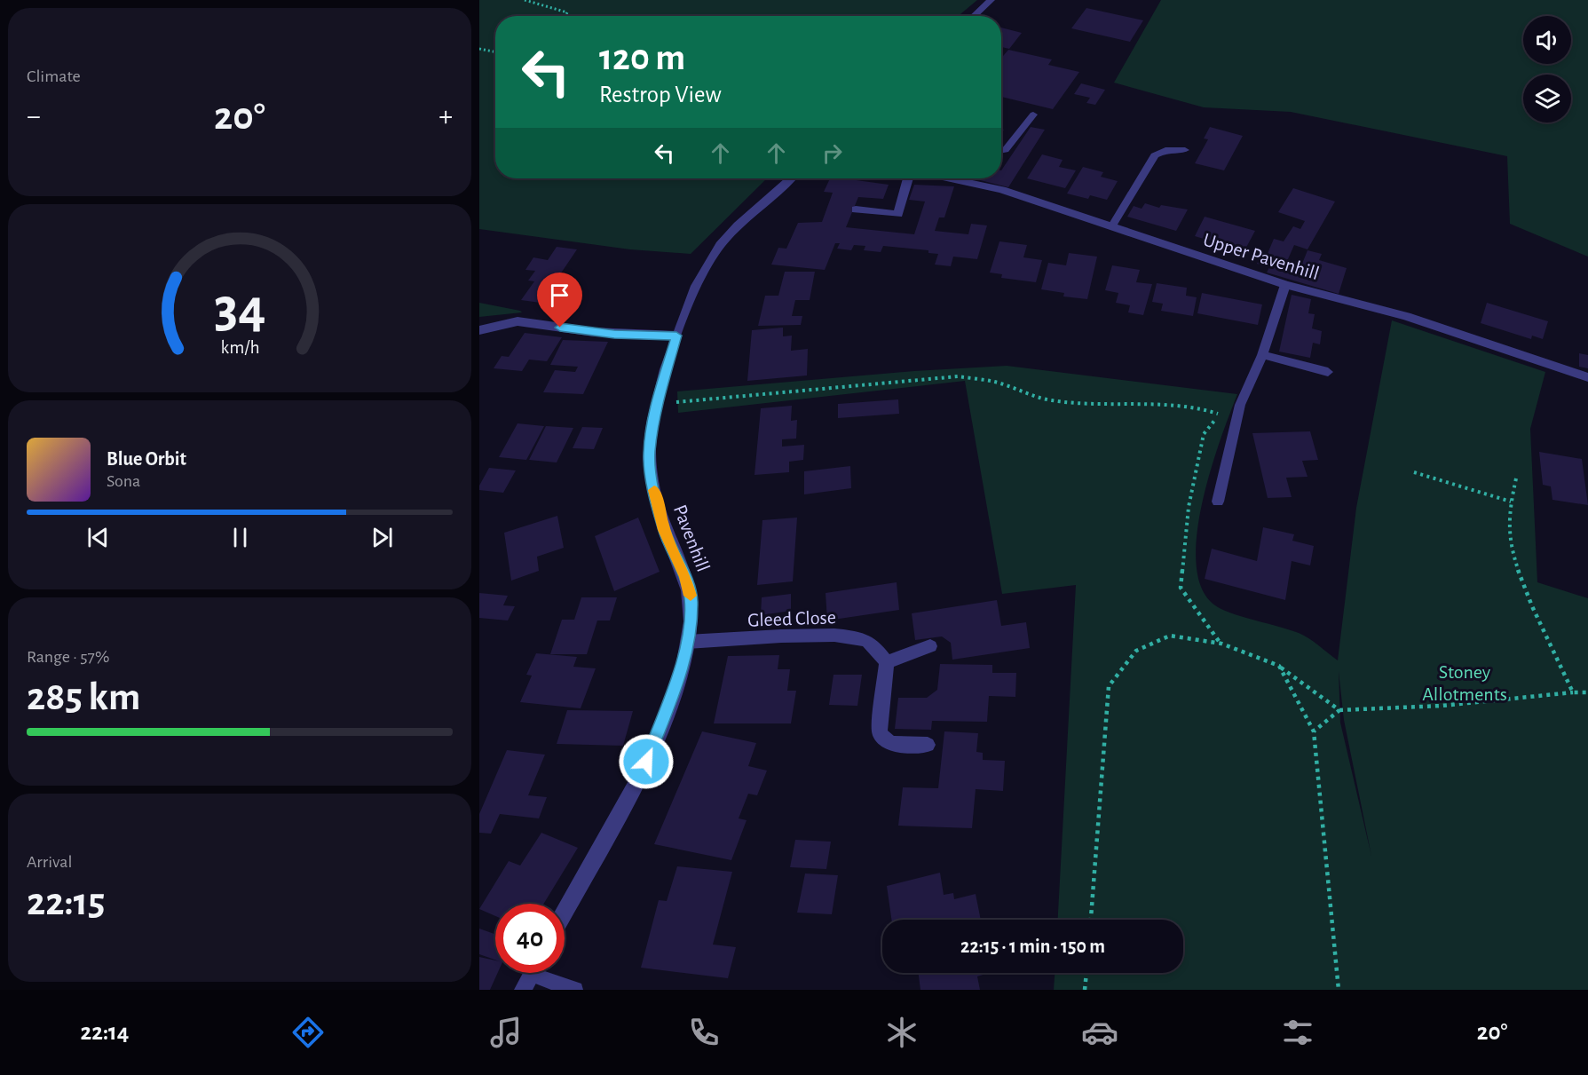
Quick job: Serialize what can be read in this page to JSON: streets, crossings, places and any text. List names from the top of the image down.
{
  "streets": {
    "street": ["Upper Pavenhill", "Pavenhill", "Gleed Close"]
  },
  "crossings": [
    ["Pavenhill", "Gleed Close"]
  ],
  "parks": ["Stoney Allotments"],
  "page": {
    "tile": [
      "Climate",
      ["Range · 57%", "285 km"],
      ["Arrival", "22:15"]
    ],
    "turn": ["120 m", "Restrop View"],
    "heat": ["−", "20°", "+"],
    "song": ["Blue Orbit", "Sona"],
    "limit": "40",
    "trip": "22:15 · 1 min · 150 m",
    "tabs": ["22:14", "20°"],
    "gauge": ["34", "km/h"]
  }
}
